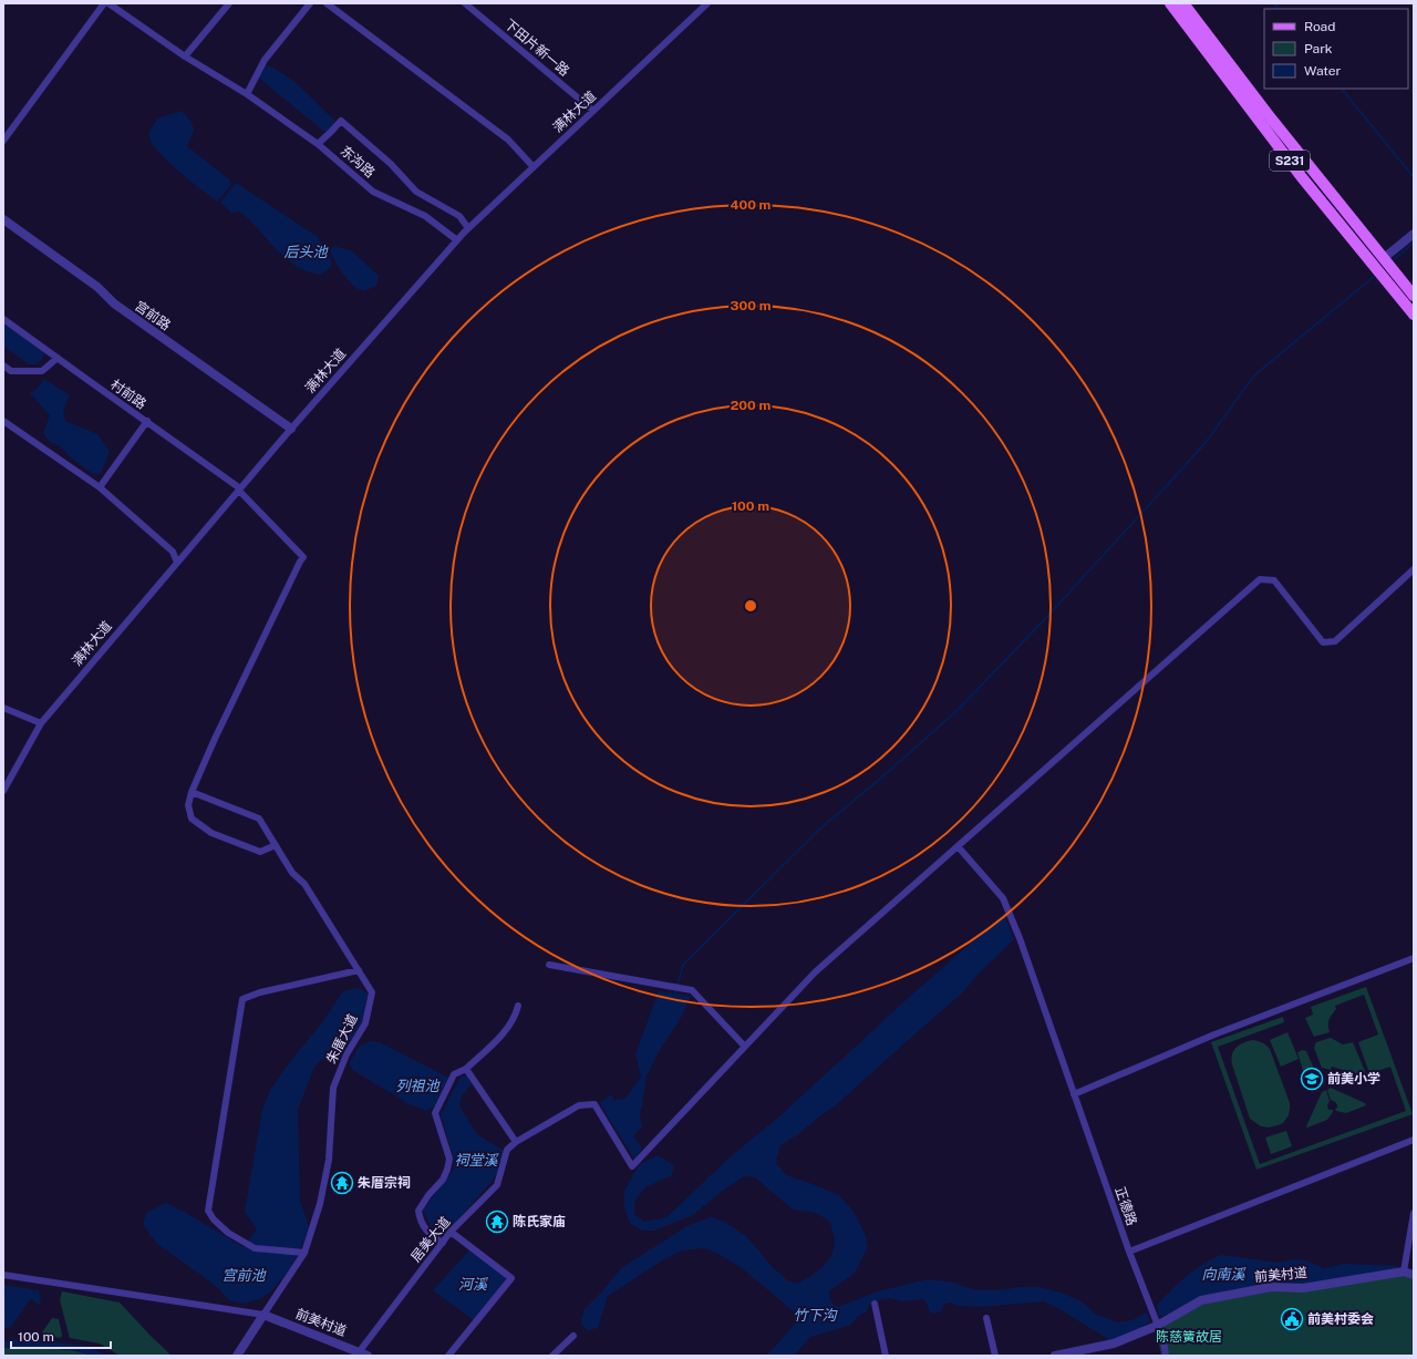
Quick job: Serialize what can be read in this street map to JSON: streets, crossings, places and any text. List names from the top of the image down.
{
  "streets": {
    "main road": ["S231"],
    "street": [
      "下田片新一路",
      "满林大道",
      "东沟路",
      "宫前路",
      "村前路",
      "朱厝大道",
      "正德路",
      "居美大道",
      "前美村道"
    ]
  },
  "crossings": [
    ["下田片新一路", "满林大道"],
    ["满林大道", "东沟路"],
    ["满林大道", "宫前路"],
    ["满林大道", "村前路"],
    ["村前路", "朱厝大道"],
    ["朱厝大道", "前美村道"],
    ["正德路", "前美村道"],
    ["居美大道", "前美村道"]
  ],
  "water": [
    "后头池",
    "列祖池",
    "祠堂溪",
    "向南溪",
    "宫前池",
    "河溪",
    "竹下沟"
  ],
  "parks": ["陈慈簧故居"],
  "places": {
    "school or university": ["前美小学"],
    "temple": ["朱厝宗祠", "陈氏家庙"],
    "public building": ["前美村委会"]
  },
  "legend": ["Road", "Park", "Water"],
  "scale_bar": "100 m",
  "rings": [
    "400 m",
    "300 m",
    "200 m",
    "100 m"
  ]
}
